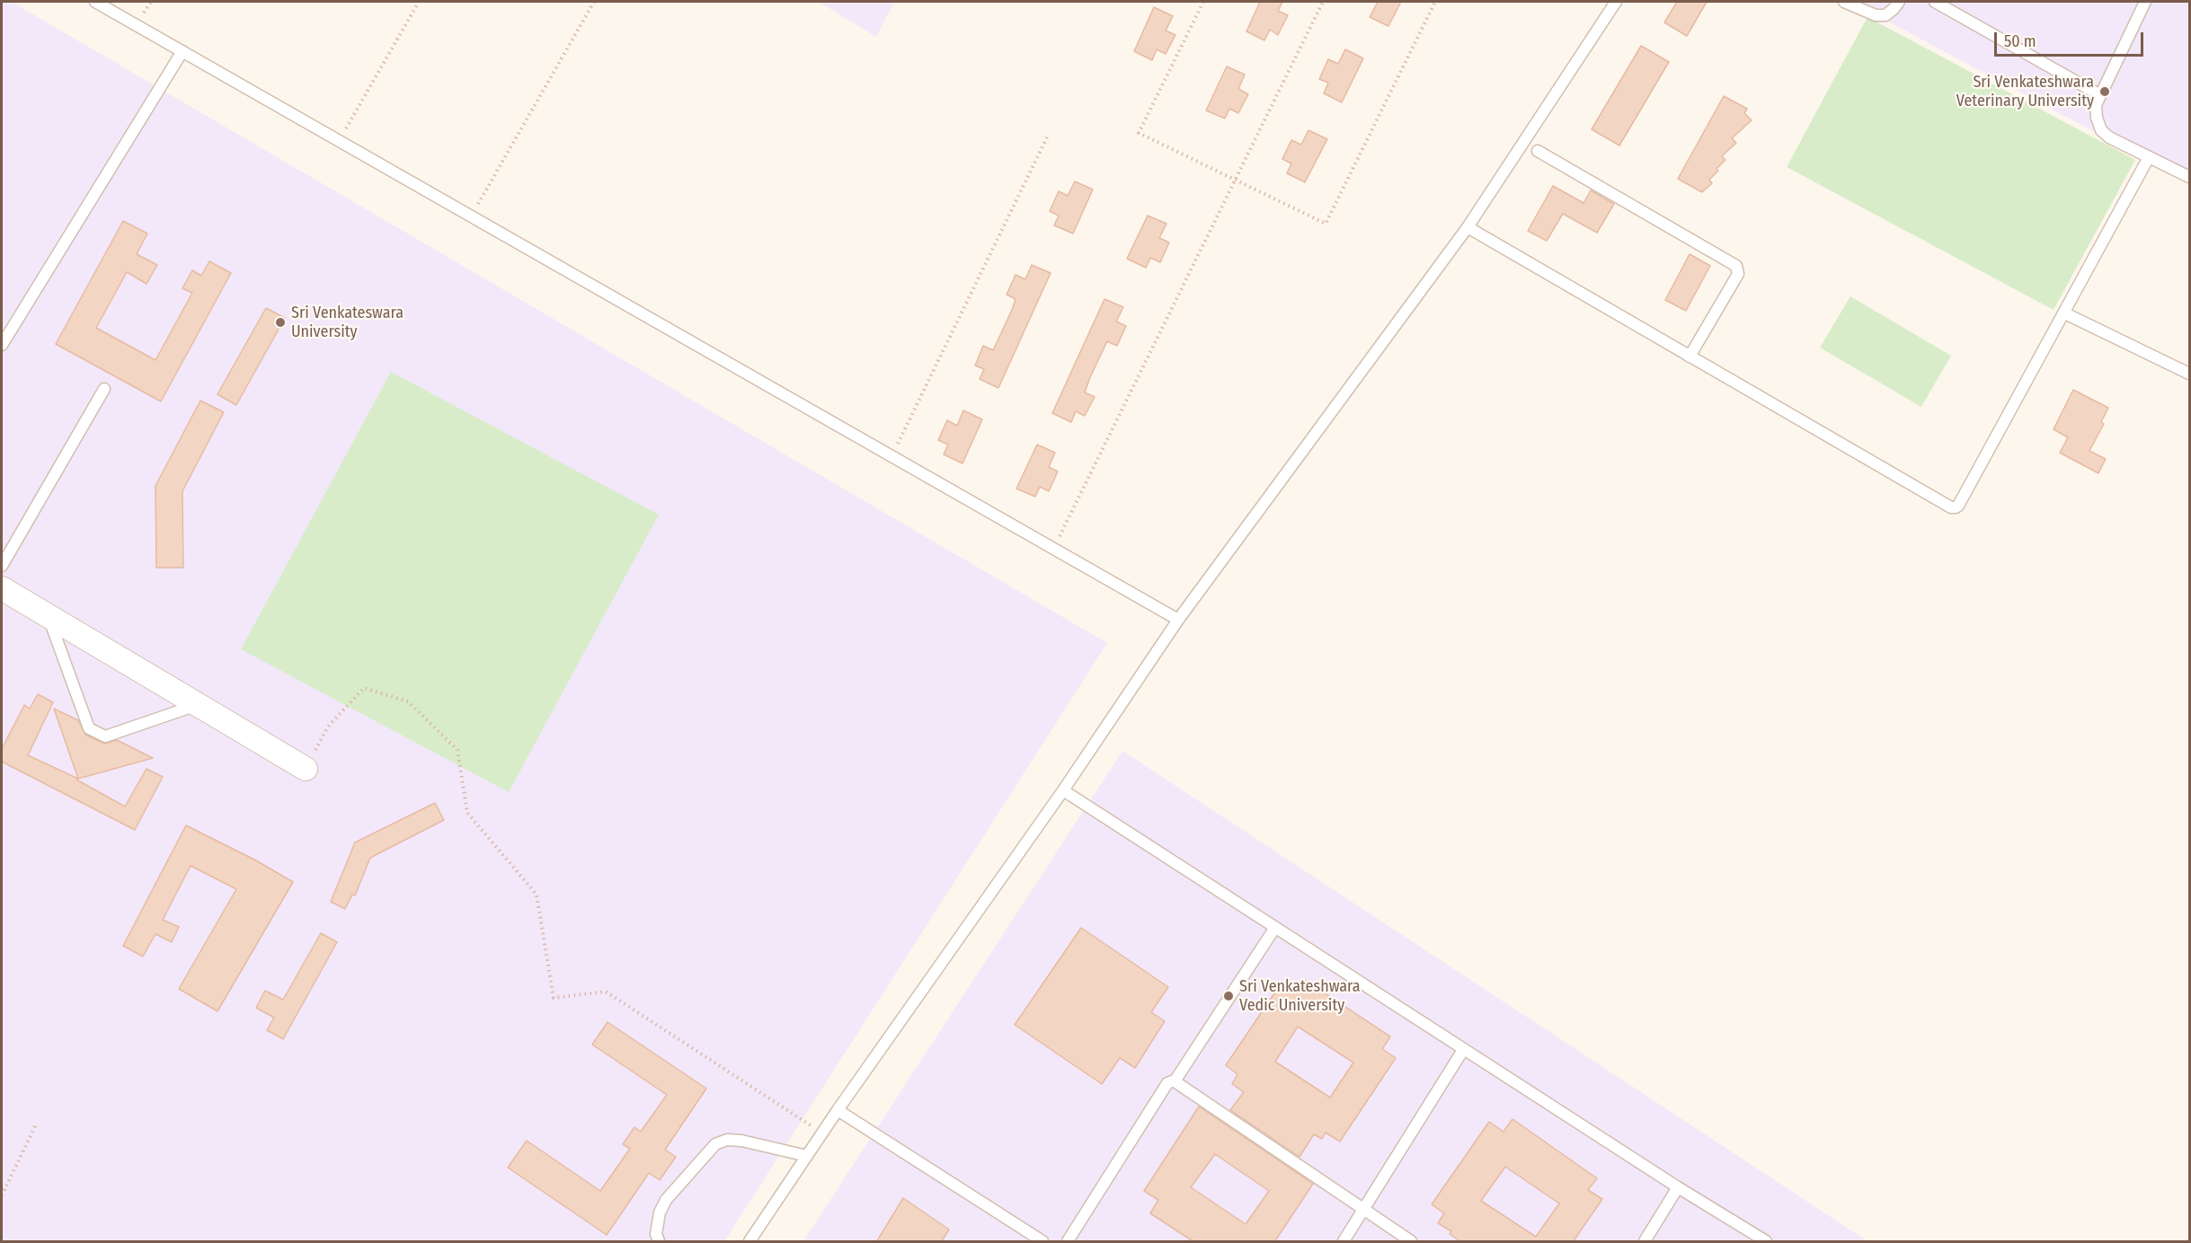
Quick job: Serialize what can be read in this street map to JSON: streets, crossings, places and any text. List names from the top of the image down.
{
  "places": ["Sri Venkateshwara Veterinary University", "Sri Venkateswara University", "Sri Venkateshwara Vedic University"],
  "scale_bar": "50 m"
}
